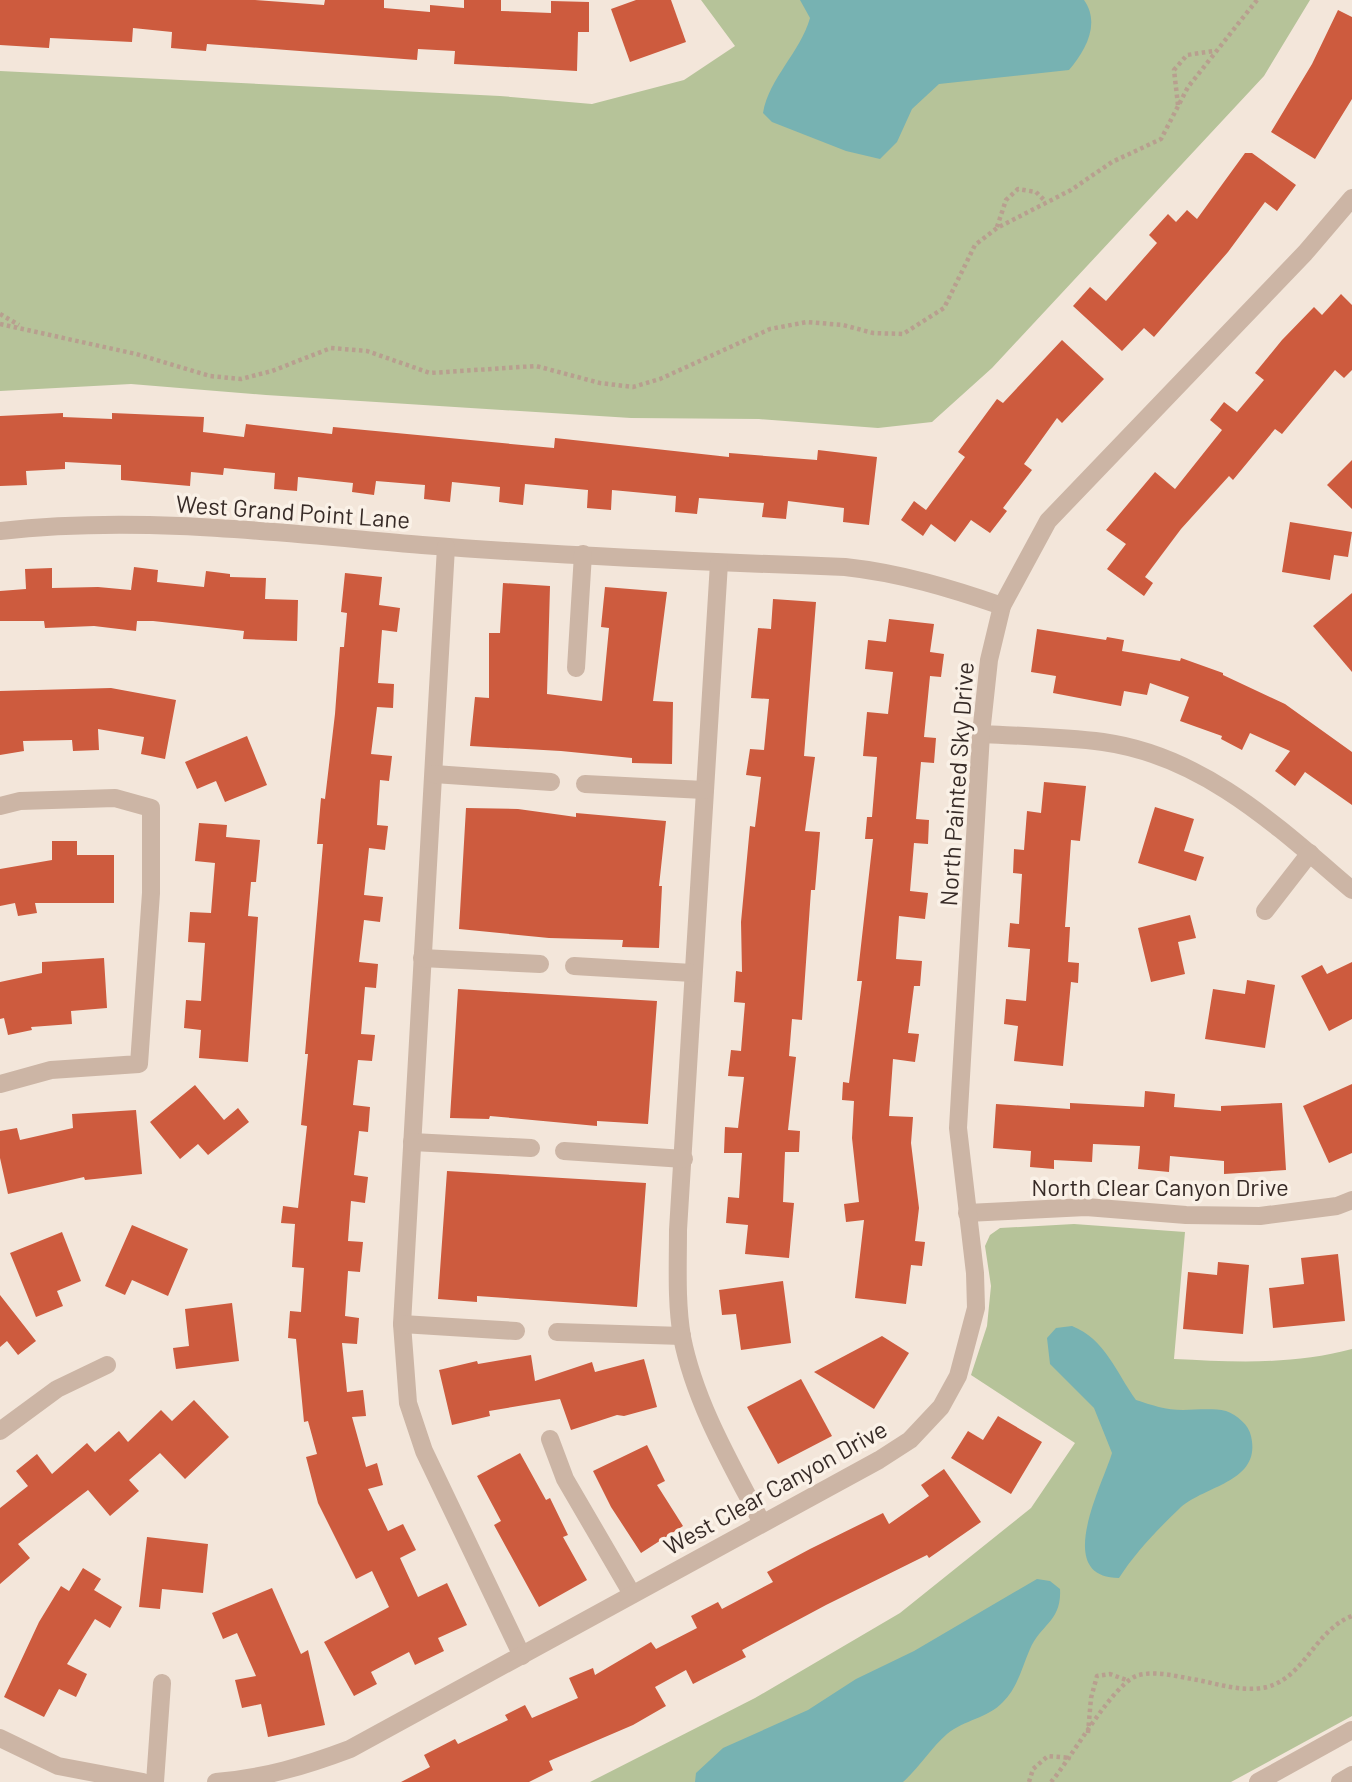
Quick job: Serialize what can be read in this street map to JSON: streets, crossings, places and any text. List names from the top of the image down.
{
  "streets": {
    "street": [
      "West Grand Point Lane",
      "North Painted Sky Drive",
      "North Clear Canyon Drive",
      "West Clear Canyon Drive"
    ]
  },
  "crossings": [
    ["West Grand Point Lane", "North Painted Sky Drive"],
    ["North Painted Sky Drive", "North Clear Canyon Drive"],
    ["North Painted Sky Drive", "West Clear Canyon Drive"],
    ["North Clear Canyon Drive", "West Clear Canyon Drive"]
  ]
}
